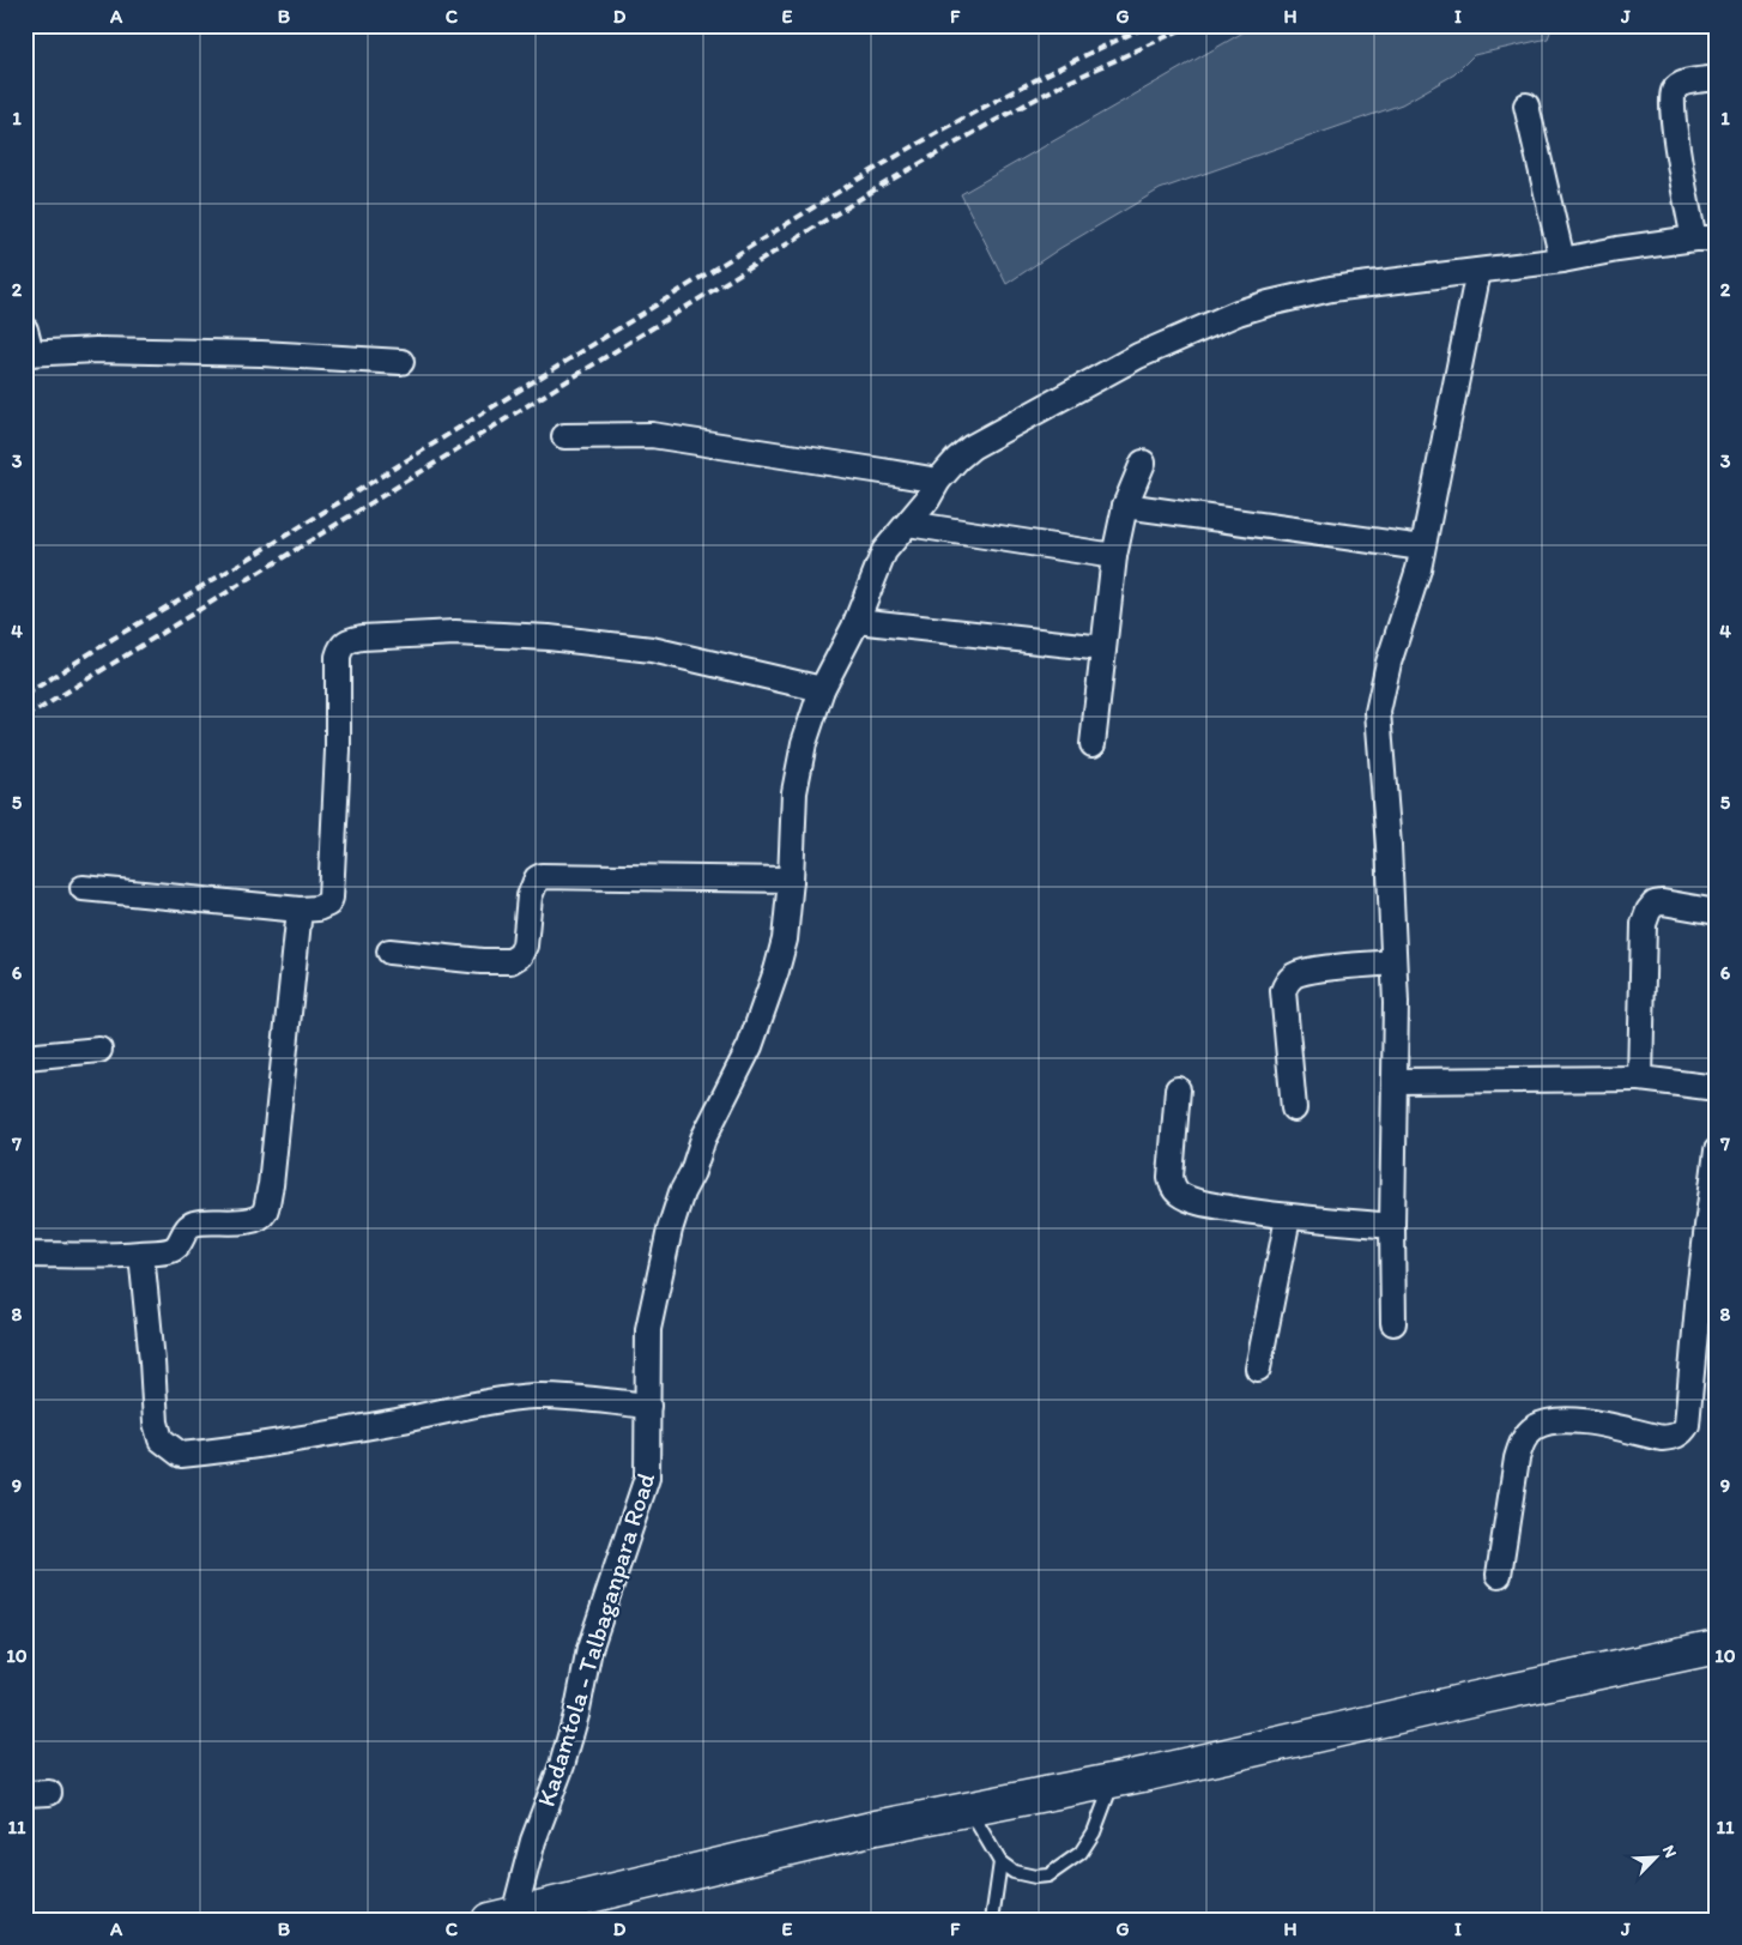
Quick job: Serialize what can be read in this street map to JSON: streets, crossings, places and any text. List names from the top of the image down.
{
  "streets": {
    "street": ["Kadamtola - Talbaganpara Road"]
  },
  "north": "top right",
  "grid": {
    "columns": [
      "A",
      "B",
      "C",
      "D",
      "E",
      "F",
      "G",
      "H",
      "I",
      "J"
    ],
    "rows": [
      "1",
      "2",
      "3",
      "4",
      "5",
      "6",
      "7",
      "8",
      "9",
      "10",
      "11"
    ]
  }
}
